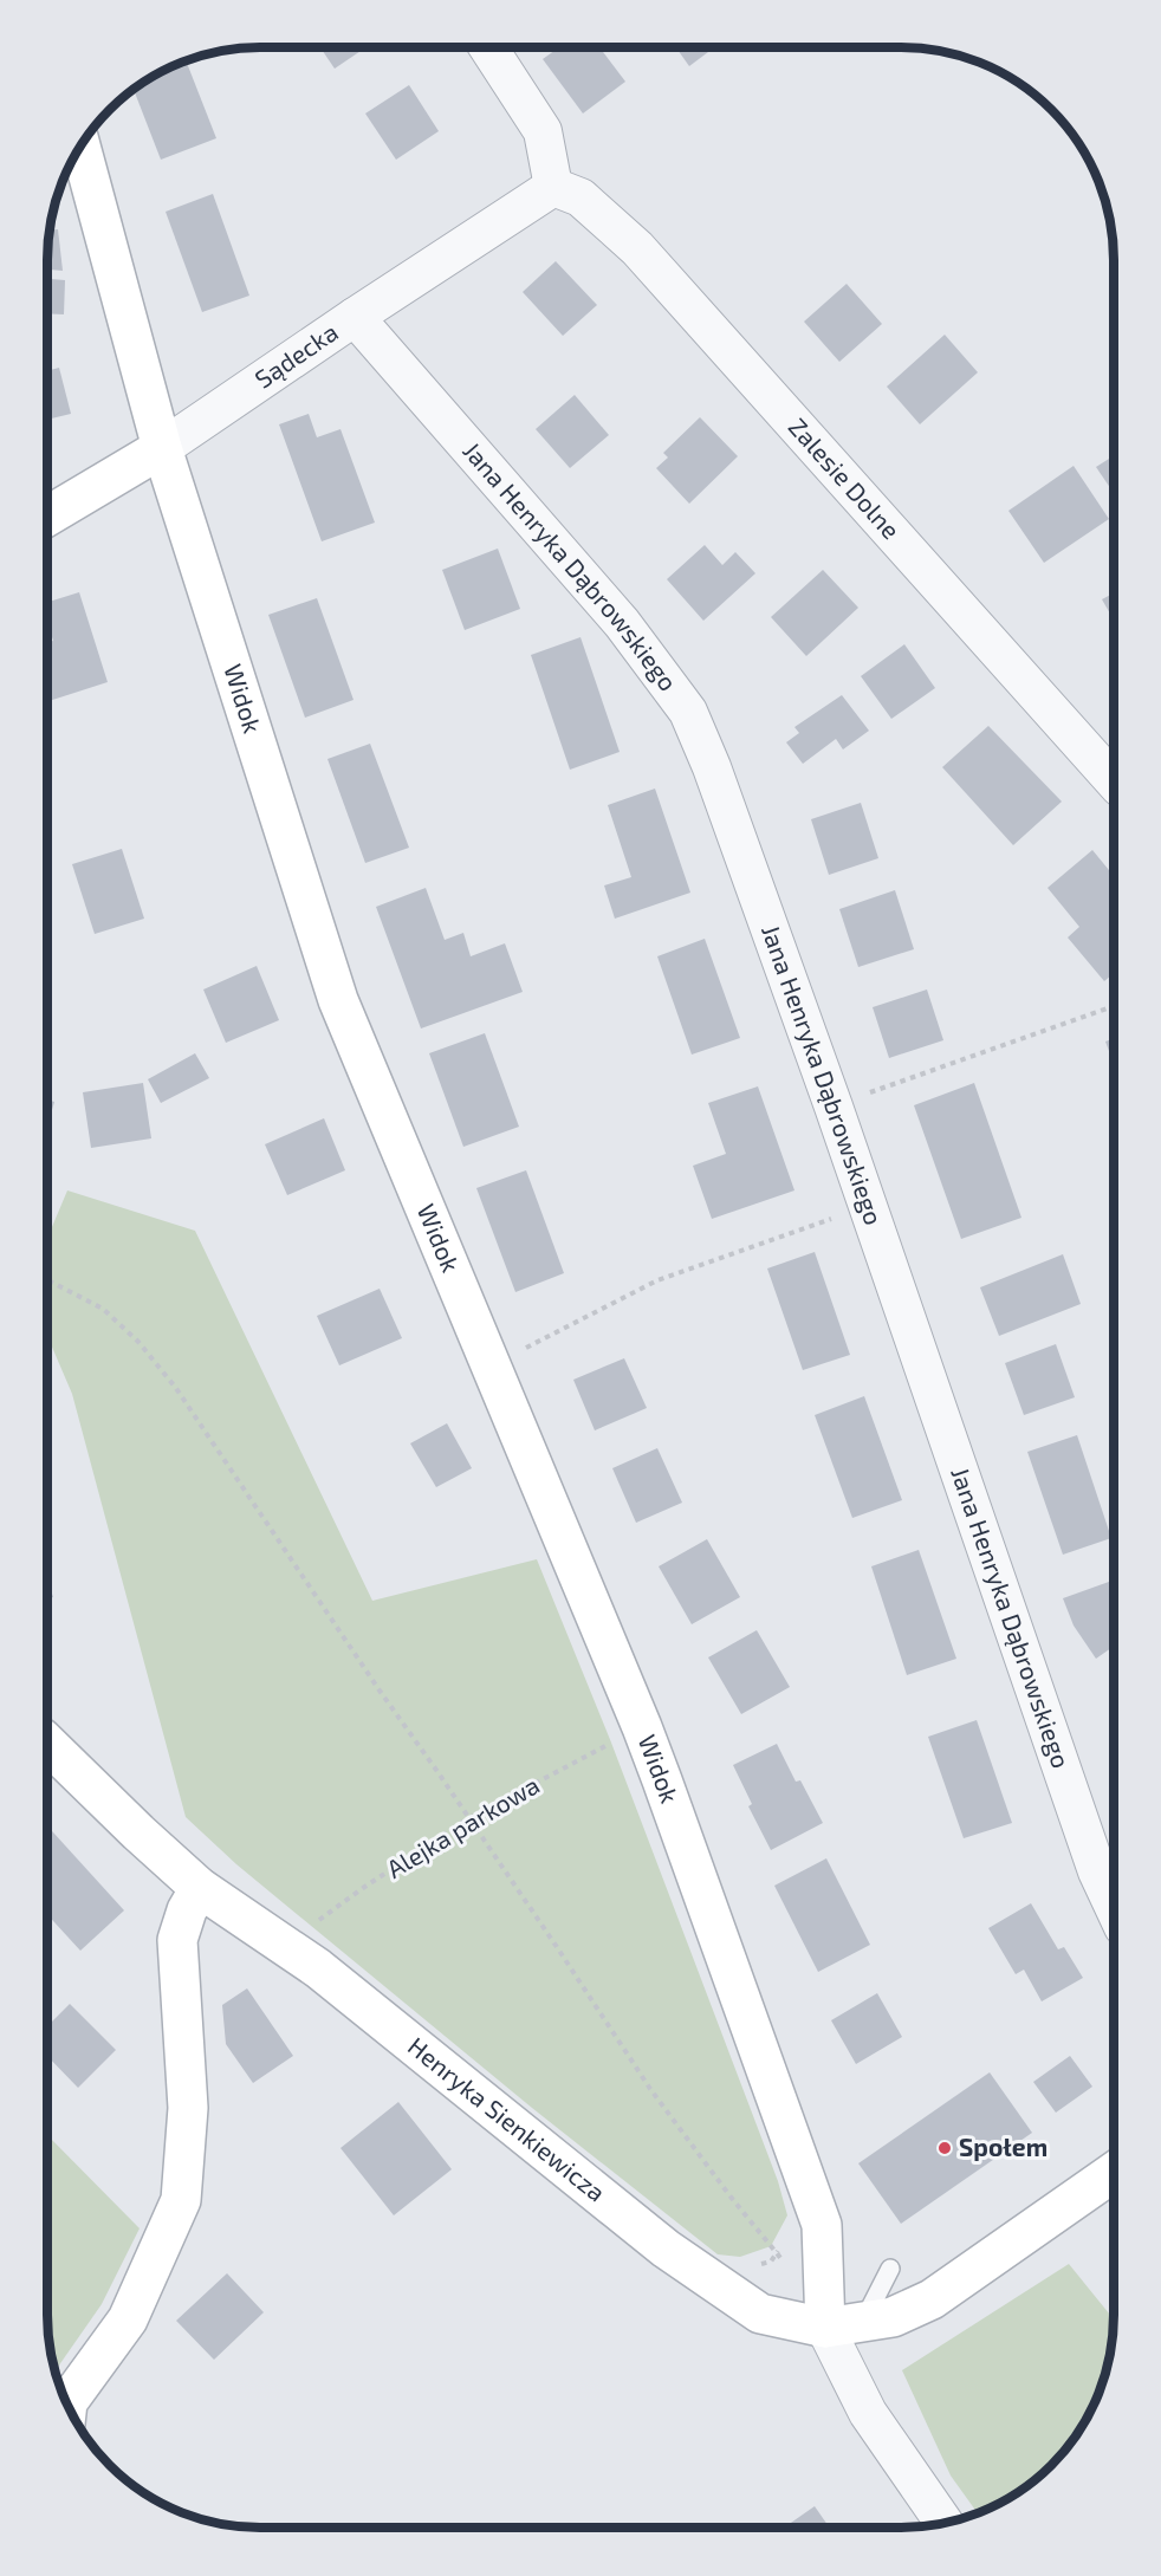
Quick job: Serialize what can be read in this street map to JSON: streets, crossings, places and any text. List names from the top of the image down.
{
  "streets": {
    "street": [
      "Sądecka",
      "Zalesie Dolne",
      "Jana Henryka Dąbrowskiego",
      "Widok",
      "Henryka Sienkiewicza"
    ],
    "path": ["Alejka parkowa"]
  },
  "crossings": [
    ["Sądecka", "Zalesie Dolne"],
    ["Sądecka", "Jana Henryka Dąbrowskiego"],
    ["Sądecka", "Widok"],
    ["Widok", "Henryka Sienkiewicza"]
  ],
  "places": ["Społem"]
}
